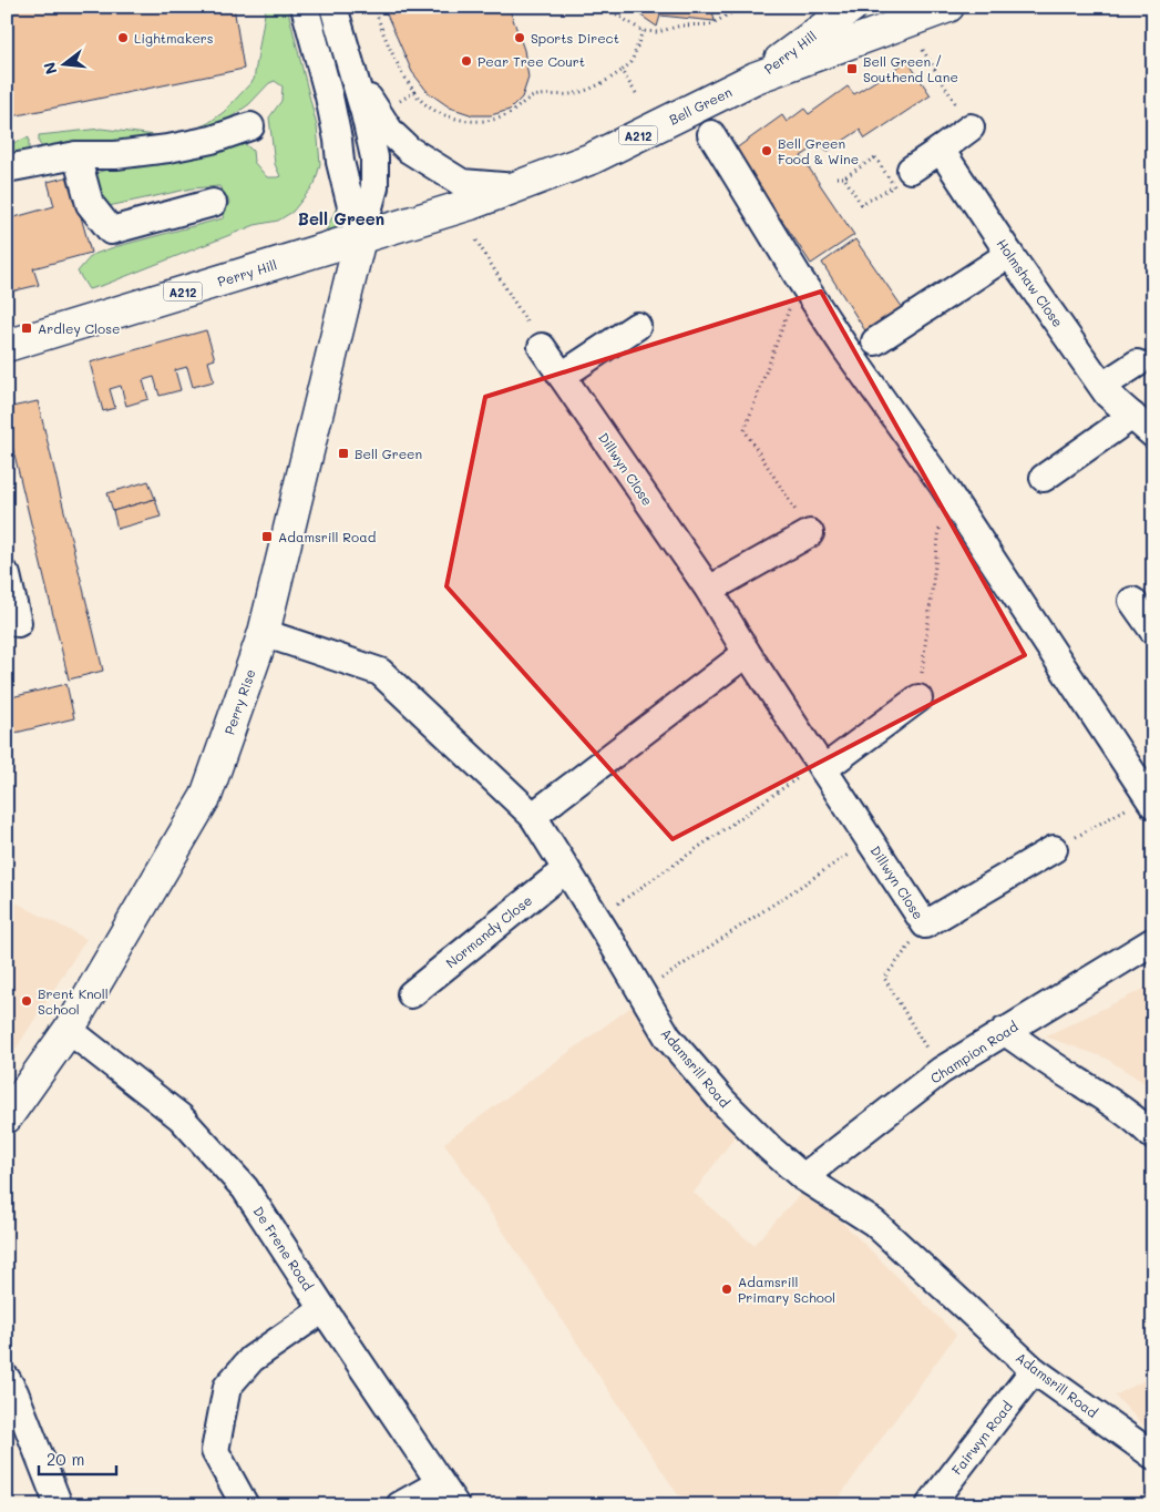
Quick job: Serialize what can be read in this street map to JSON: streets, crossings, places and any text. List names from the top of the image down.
{
  "streets": {
    "main road": [
      "Perry Hill",
      "Bell Green",
      "A212",
      "Perry Rise"
    ],
    "street": [
      "Holmshaw Close",
      "Dillwyn Close",
      "Normandy Close",
      "Champion Road",
      "Adamsrill Road",
      "De Frene Road",
      "Fairwyn Road"
    ]
  },
  "crossings": [
    ["Perry Hill", "Bell Green"],
    ["Perry Hill", "Perry Rise"],
    ["Bell Green", "Perry Rise"],
    ["Perry Rise", "Adamsrill Road"],
    ["Perry Rise", "De Frene Road"],
    ["Normandy Close", "Adamsrill Road"],
    ["Champion Road", "Adamsrill Road"],
    ["Adamsrill Road", "Fairwyn Road"]
  ],
  "districts": ["Bell Green"],
  "places": {
    "other": [
      "Lightmakers",
      "Sports Direct",
      "Pear Tree Court",
      "Bell Green Food & Wine",
      "Brent Knoll School",
      "Adamsrill Primary School"
    ],
    "transit": [
      "Bell Green / Southend Lane",
      "Ardley Close",
      "Bell Green",
      "Adamsrill Road"
    ]
  },
  "scale_bar": "20 m",
  "north": "left"
}
